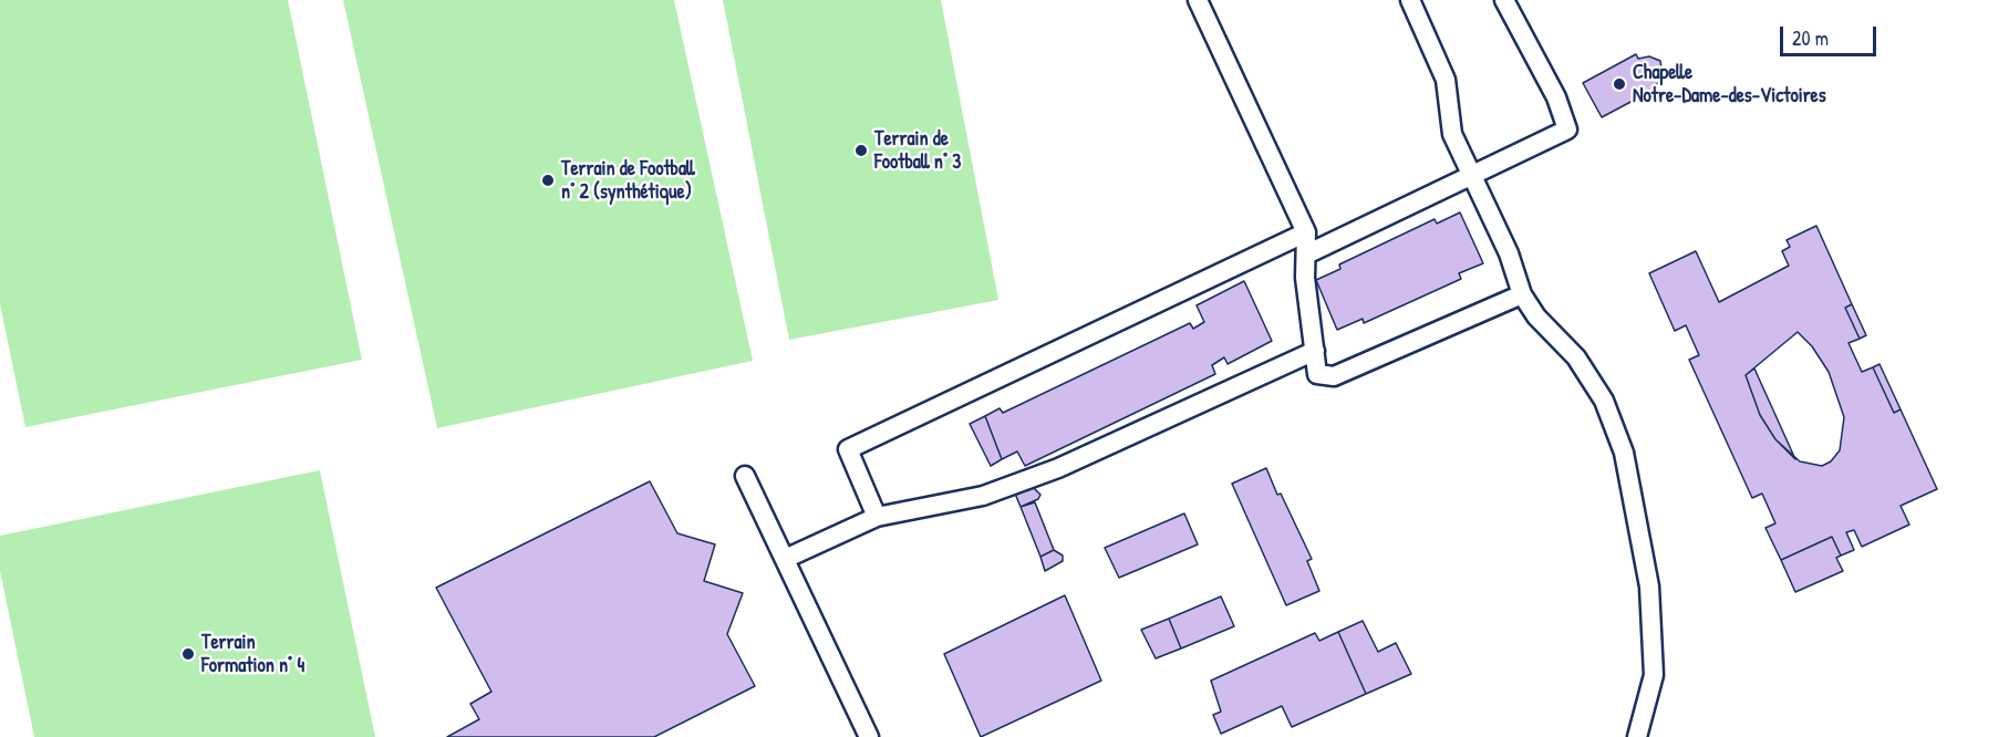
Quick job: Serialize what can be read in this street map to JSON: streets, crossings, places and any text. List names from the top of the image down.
{
  "places": [
    "Chapelle Notre-Dame-des-Victoires",
    "Terrain de Football n° 3",
    "Terrain de Football n° 2 (synthétique)",
    "Terrain Formation n° 4"
  ],
  "scale_bar": "20 m"
}
